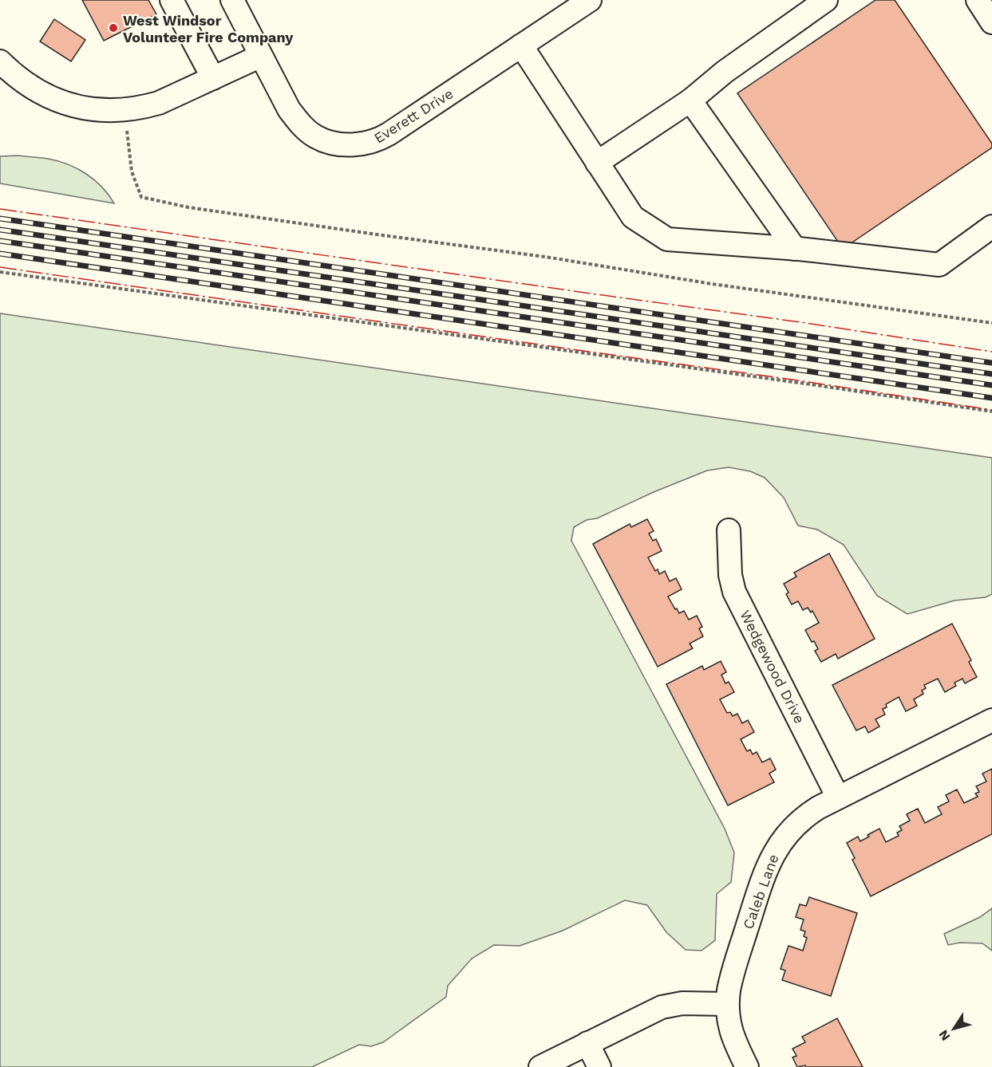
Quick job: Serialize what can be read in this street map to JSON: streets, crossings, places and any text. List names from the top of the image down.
{
  "streets": {
    "street": ["Everett Drive", "Wedgewood Drive", "Caleb Lane"]
  },
  "crossings": [
    ["Wedgewood Drive", "Caleb Lane"]
  ],
  "places": ["West Windsor Volunteer Fire Company"],
  "north": "bottom left"
}
